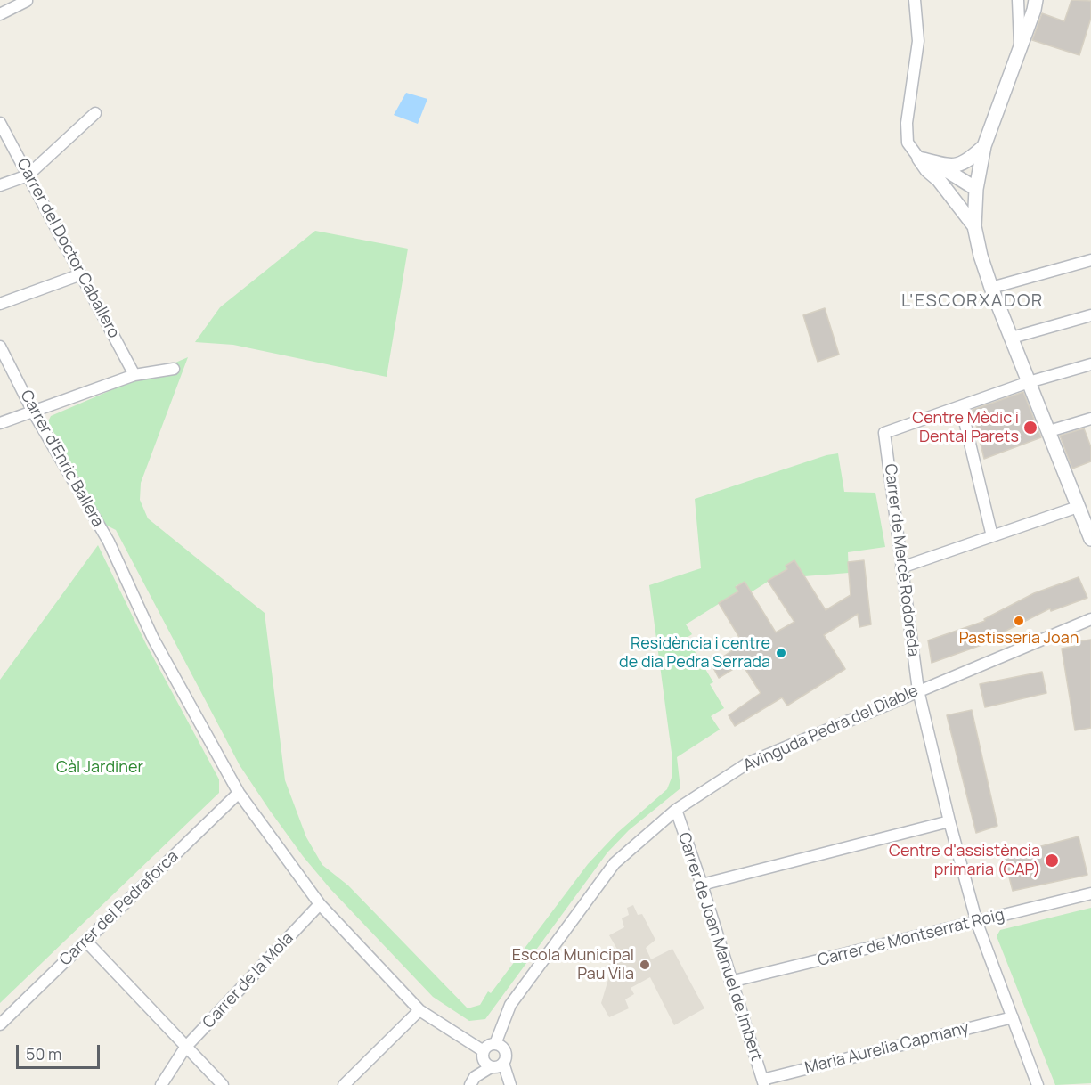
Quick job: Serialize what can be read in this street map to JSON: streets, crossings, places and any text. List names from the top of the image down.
{
  "streets": {
    "street": [
      "Carrer del Doctor Caballero",
      "Carrer d'Enric Ballera",
      "Carrer de Mercè Rodoreda",
      "Avinguda Pedra del Diable",
      "Carrer del Pedraforca",
      "Carrer de Montserrat Roig",
      "Carrer de Joan Manuel de Imbert",
      "Carrer de la Mola",
      "Maria Aurelia Capmany"
    ]
  },
  "crossings": [
    ["Carrer d'Enric Ballera", "Avinguda Pedra del Diable"],
    ["Carrer d'Enric Ballera", "Carrer del Pedraforca"],
    ["Carrer d'Enric Ballera", "Carrer de la Mola"],
    ["Carrer de Mercè Rodoreda", "Avinguda Pedra del Diable"],
    ["Carrer de Mercè Rodoreda", "Carrer de Montserrat Roig"],
    ["Carrer de Mercè Rodoreda", "Maria Aurelia Capmany"],
    ["Avinguda Pedra del Diable", "Carrer de Joan Manuel de Imbert"],
    ["Carrer de Montserrat Roig", "Carrer de Joan Manuel de Imbert"],
    ["Carrer de Joan Manuel de Imbert", "Maria Aurelia Capmany"]
  ],
  "districts": ["L'ESCORXADOR"],
  "parks": ["Càl Jardiner"],
  "places": [
    "Centre Mèdic i Dental Parets",
    "Pastisseria Joan",
    "Residència i centre de dia Pedra Serrada",
    "Centre d'assistència primaria (CAP)",
    "Escola Municipal Pau Vila"
  ],
  "scale_bar": "50 m"
}
